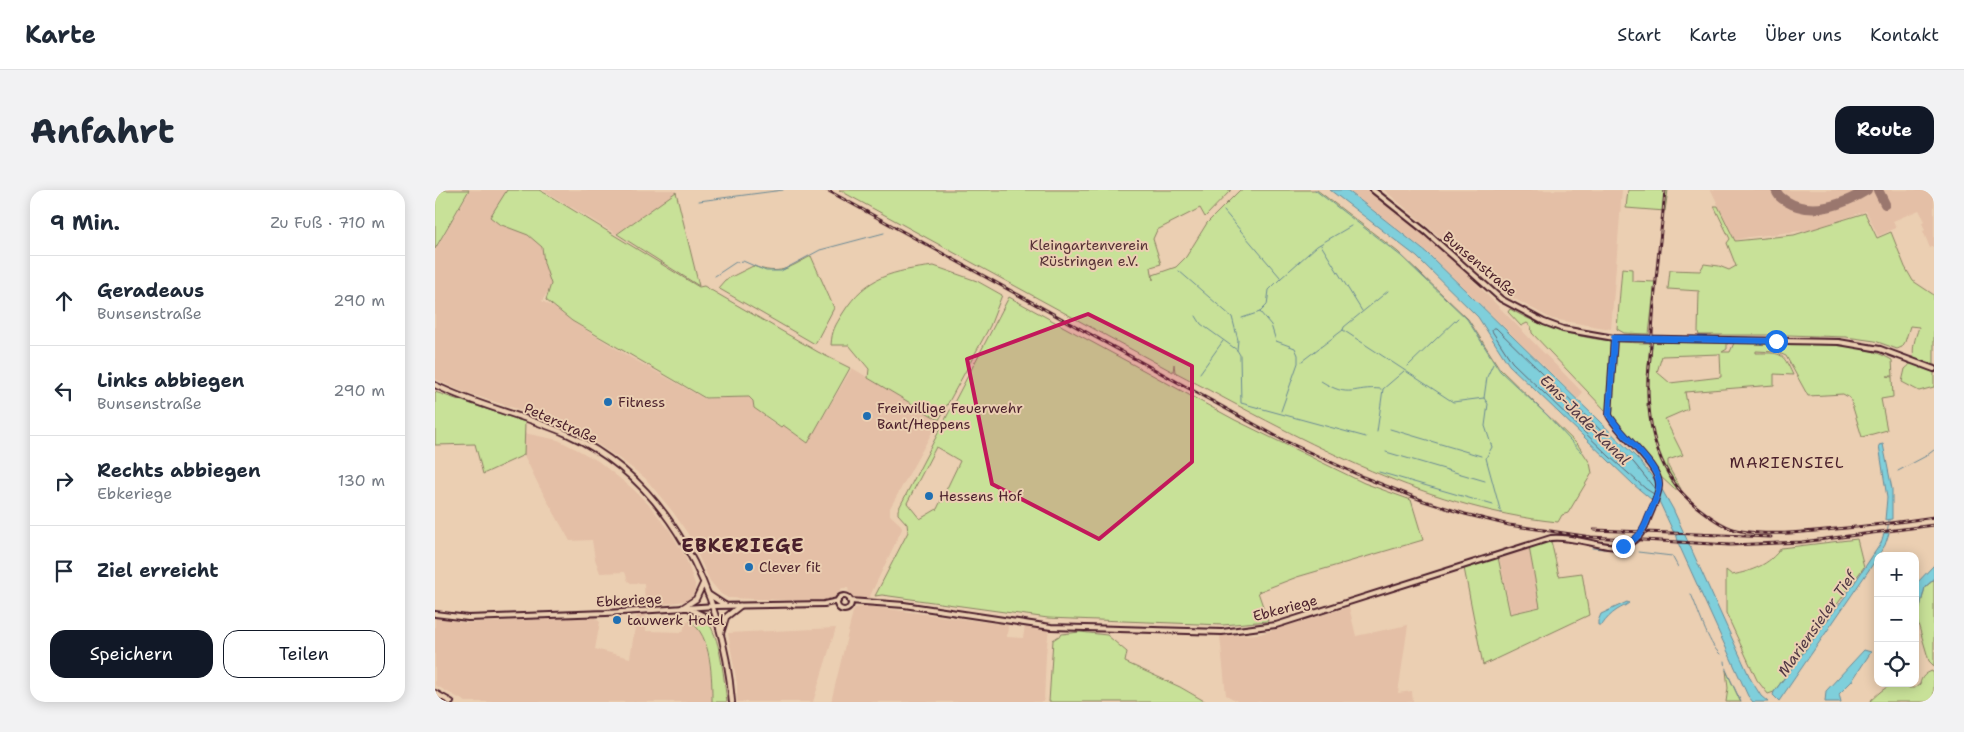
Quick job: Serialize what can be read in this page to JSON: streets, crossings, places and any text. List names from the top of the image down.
{
  "streets": {
    "main road": ["Peterstraße"],
    "street": ["Bunsenstraße", "Ebkeriege"]
  },
  "crossings": [
    ["Bunsenstraße", "Ebkeriege"],
    ["Peterstraße", "Ebkeriege"]
  ],
  "districts": ["MARIENSIEL", "EBKERIEGE"],
  "water": ["Ems-Jade-Kanal", "Mariensieler Tief"],
  "parks": ["Kleingartenverein Rüstringen e.V."],
  "places": [
    "Fitness",
    "Freiwillige Feuerwehr Bant/Heppens",
    "Hessens Hof",
    "Clever fit",
    "tauwerk Hotel"
  ],
  "page": {
    "header": "Karte",
    "nav": [
      "Start",
      "Karte",
      "Über uns",
      "Kontakt"
    ],
    "buttons": [
      "Route",
      ["Speichern", "Teilen"]
    ],
    "title": "Anfahrt",
    "heading": ["9 Min.", "Zu Fuß · 710 m"],
    "list": [
      ["Geradeaus", "Bunsenstraße", "290 m"],
      ["Links abbiegen", "Bunsenstraße", "290 m"],
      ["Rechts abbiegen", "Ebkeriege", "130 m"],
      "Ziel erreicht"
    ],
    "map_buttons": ["+", "−"]
  }
}
